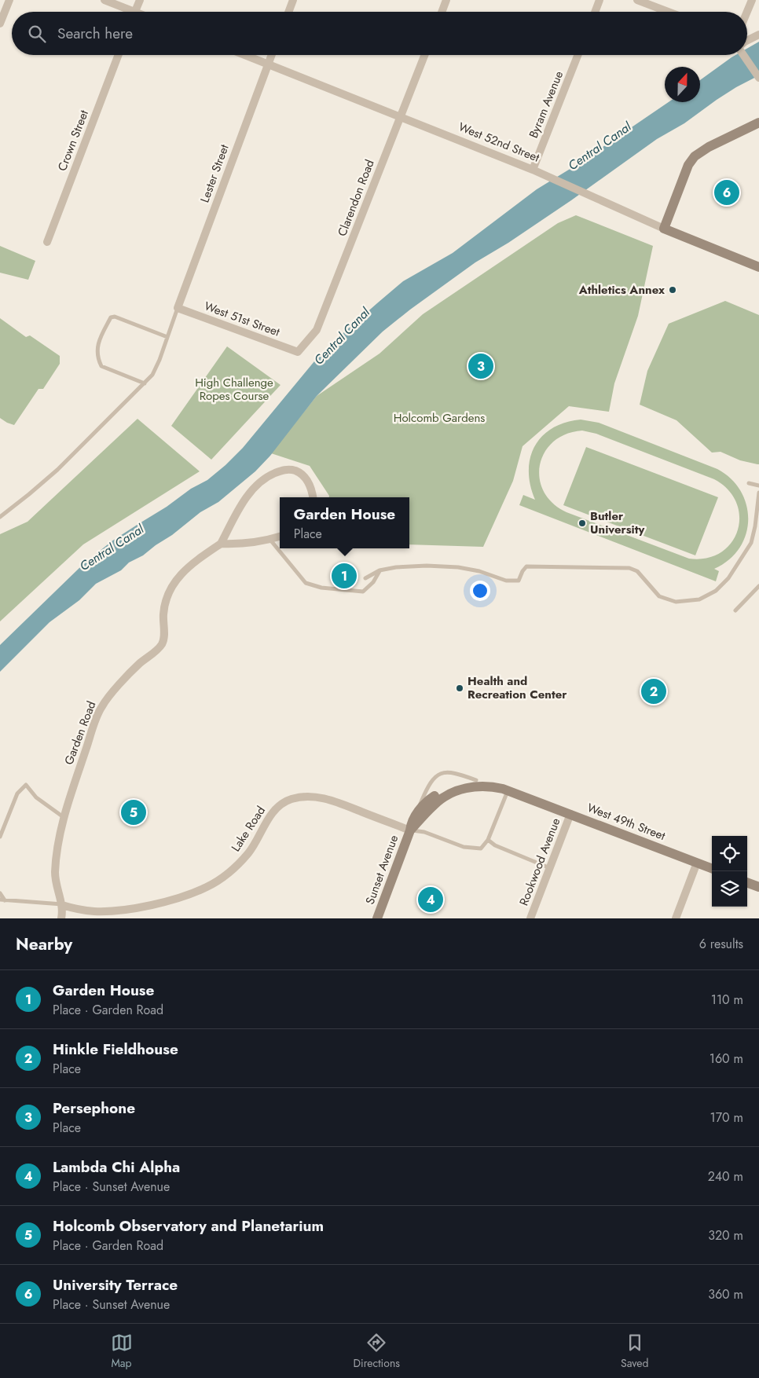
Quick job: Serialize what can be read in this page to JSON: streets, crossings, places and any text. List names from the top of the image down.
{
  "streets": {
    "street": [
      "Byram Avenue",
      "Crown Street",
      "West 52nd Street",
      "Lester Street",
      "Clarendon Road",
      "West 51st Street",
      "Garden Road",
      "West 49th Street",
      "Lake Road",
      "Rookwood Avenue",
      "Sunset Avenue"
    ]
  },
  "crossings": [
    ["Byram Avenue", "West 52nd Street"],
    ["West 52nd Street", "Lester Street"],
    ["West 52nd Street", "Clarendon Road"],
    ["Lester Street", "West 51st Street"],
    ["Clarendon Road", "West 51st Street"],
    ["Garden Road", "Lake Road"],
    ["West 49th Street", "Rookwood Avenue"],
    ["West 49th Street", "Sunset Avenue"],
    ["Lake Road", "Sunset Avenue"]
  ],
  "water": ["Central Canal"],
  "parks": ["High Challenge Ropes Course", "Holcomb Gardens"],
  "places": ["Athletics Annex", "Butler University", "Health and Recreation Center"],
  "north": "top",
  "page": {
    "search": "Search here",
    "pins": [
      "6",
      "3",
      "1",
      "2",
      "5",
      "4"
    ],
    "popup": ["Garden House", "Place"],
    "heading": ["Nearby", "6 results"],
    "list": [
      {
        "mark": "1",
        "name": "Garden House",
        "note": "Place · Garden Road",
        "value": "110 m"
      },
      {
        "mark": "2",
        "name": "Hinkle Fieldhouse",
        "note": "Place",
        "value": "160 m"
      },
      {
        "mark": "3",
        "name": "Persephone",
        "note": "Place",
        "value": "170 m"
      },
      {
        "mark": "4",
        "name": "Lambda Chi Alpha",
        "note": "Place · Sunset Avenue",
        "value": "240 m"
      },
      {
        "mark": "5",
        "name": "Holcomb Observatory and Planetarium",
        "note": "Place · Garden Road",
        "value": "320 m"
      },
      {
        "mark": "6",
        "name": "University Terrace",
        "note": "Place · Sunset Avenue",
        "value": "360 m"
      }
    ],
    "nav": ["Map", "Directions", "Saved"]
  }
}
